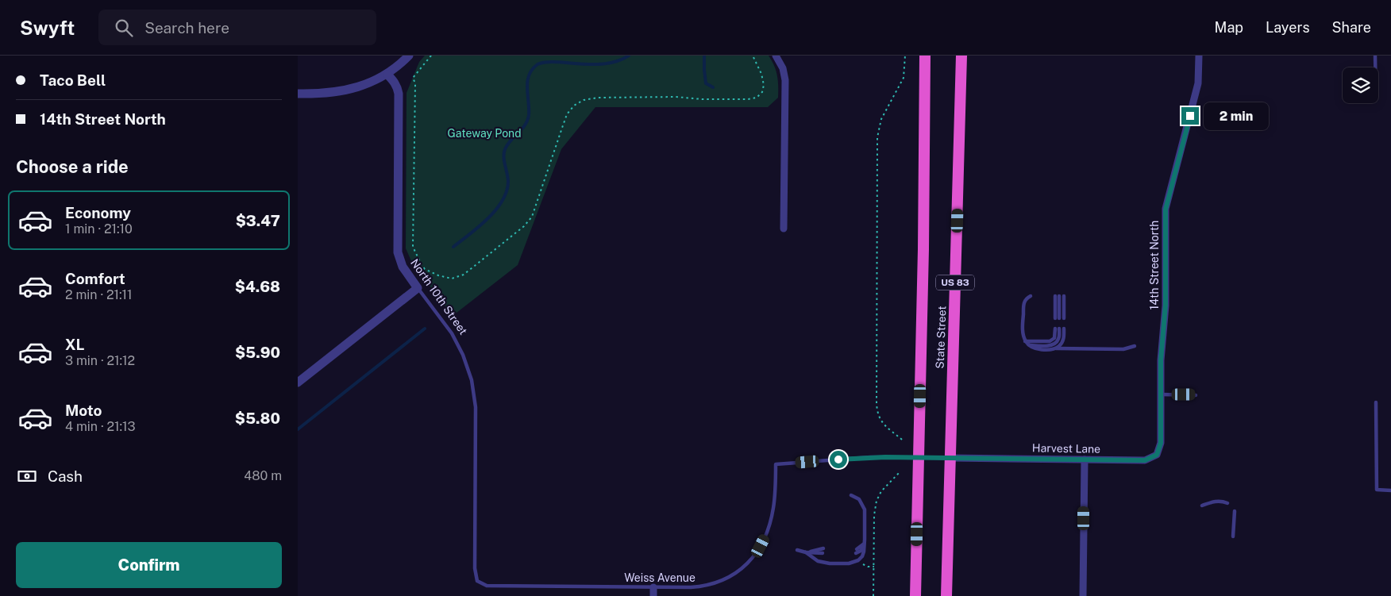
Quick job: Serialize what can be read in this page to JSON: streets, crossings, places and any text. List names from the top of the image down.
{
  "streets": {
    "highway": ["US 83", "State Street"],
    "street": ["14th Street North", "North 10th Street", "Harvest Lane"],
    "lane": ["Weiss Avenue"]
  },
  "crossings": [
    ["14th Street North", "Harvest Lane"],
    ["North 10th Street", "Weiss Avenue"],
    ["State Street", "Harvest Lane"],
    ["State Street", "Weiss Avenue"],
    ["Harvest Lane", "Weiss Avenue"]
  ],
  "parks": ["Gateway Pond"],
  "page": {
    "header": "Swyft",
    "search": "Search here",
    "nav": ["Map", "Layers", "Share"],
    "banner": ["Taco Bell", "14th Street North"],
    "bubble": "2 min",
    "heading": "Choose a ride",
    "list": [
      {
        "name": "Economy",
        "note": "1 min · 21:10",
        "value": "$3.47"
      },
      {
        "name": "Comfort",
        "note": "2 min · 21:11",
        "value": "$4.68"
      },
      {
        "name": "XL",
        "note": "3 min · 21:12",
        "value": "$5.90"
      },
      {
        "name": "Moto",
        "note": "4 min · 21:13",
        "value": "$5.80"
      }
    ],
    "pay": ["Cash", "480 m"],
    "buttons": "Confirm"
  }
}
